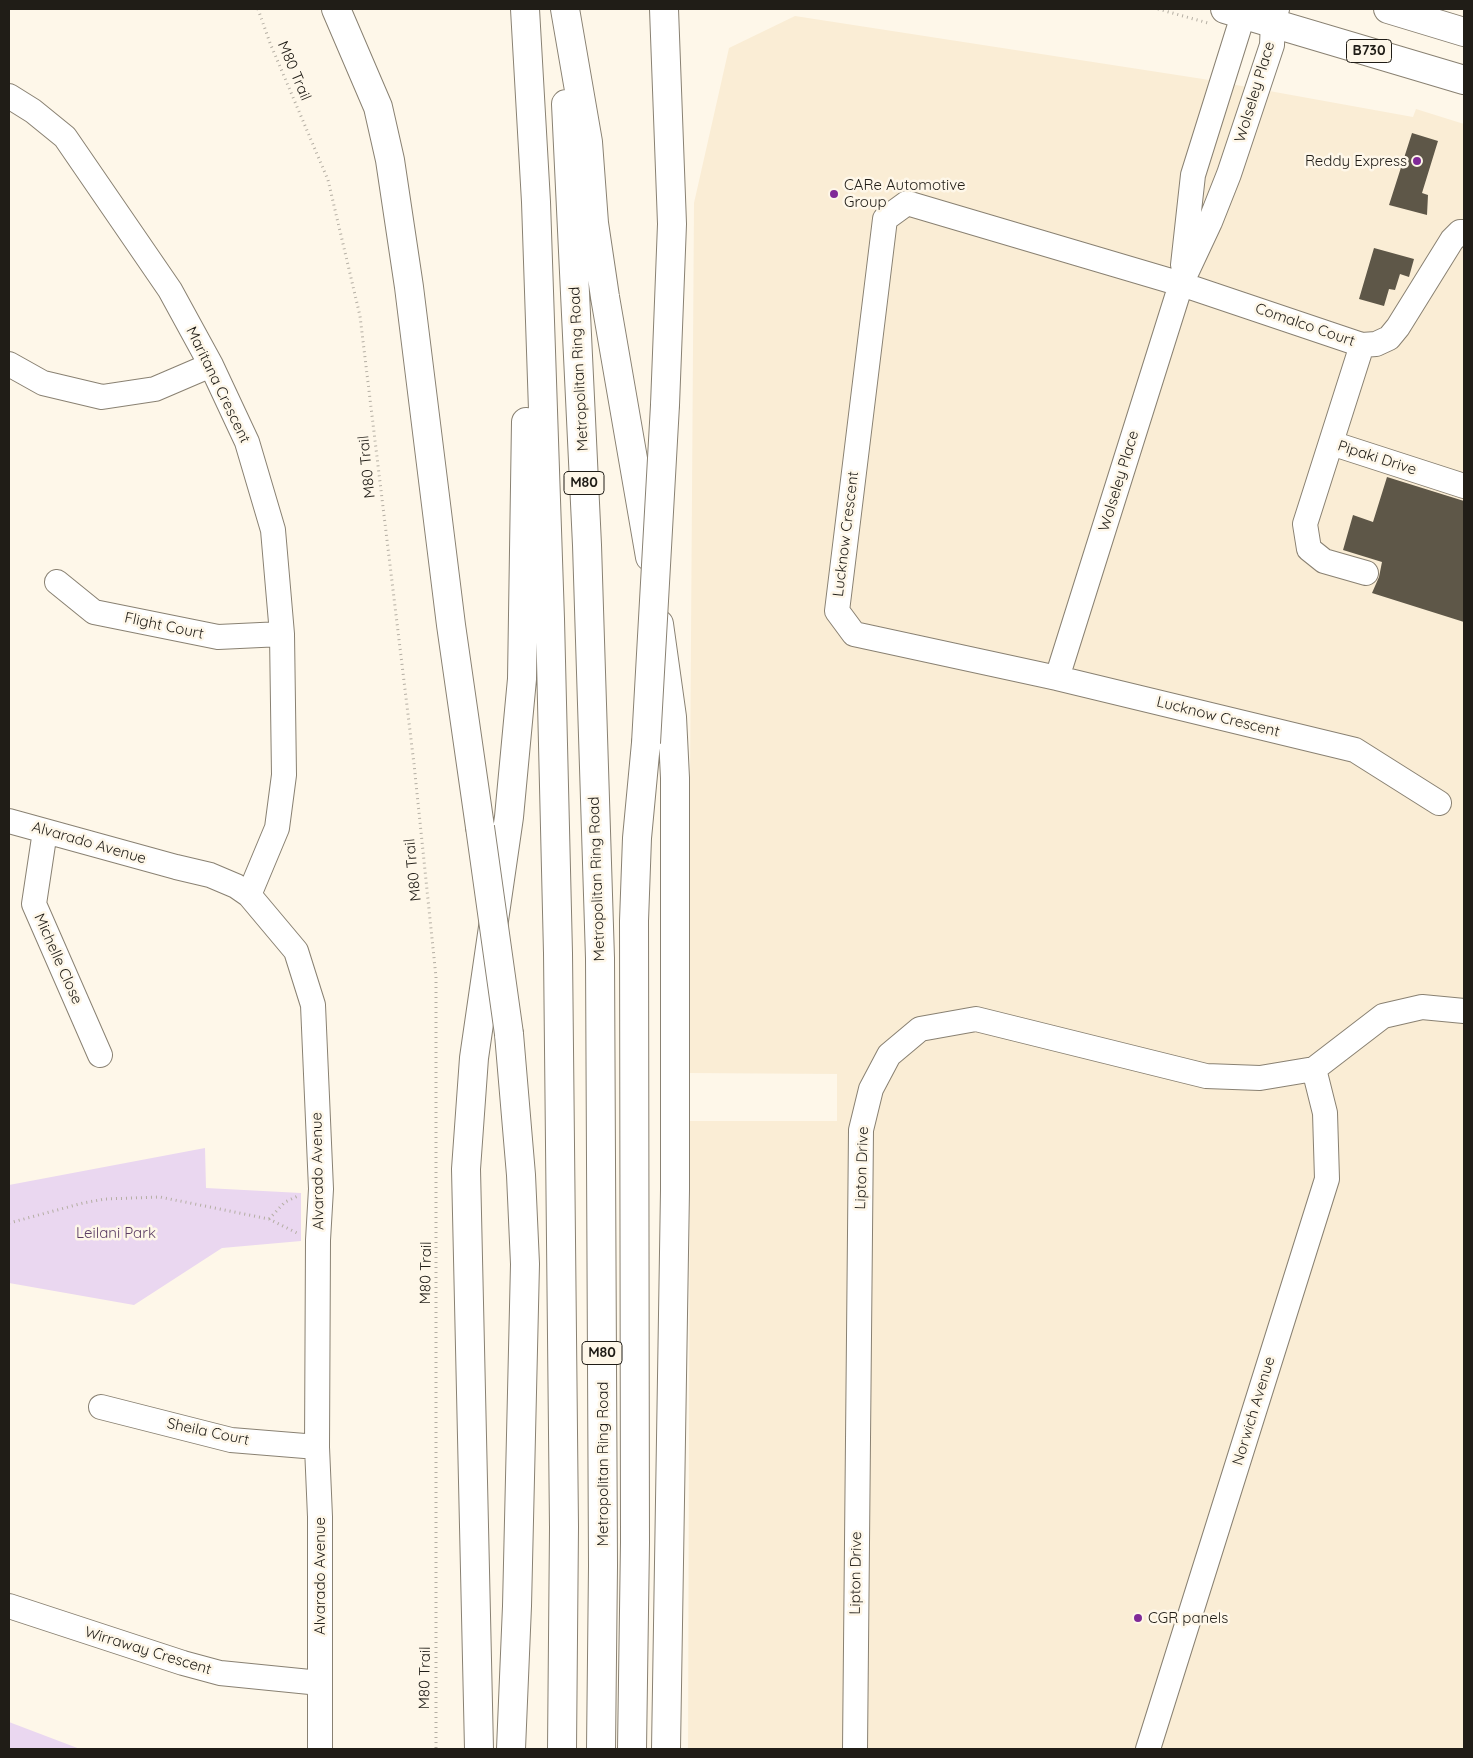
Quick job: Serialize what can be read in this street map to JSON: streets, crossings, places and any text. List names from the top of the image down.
{
  "streets": {
    "main road": ["B730", "Metropolitan Ring Road", "M80"],
    "street": [
      "Wolseley Place",
      "Comalco Court",
      "Maritana Crescent",
      "Pipaki Drive",
      "Lucknow Crescent",
      "Flight Court",
      "Alvarado Avenue",
      "Michelle Close",
      "Lipton Drive",
      "Norwich Avenue",
      "Sheila Court",
      "Wirraway Crescent"
    ],
    "path": ["M80 Trail"]
  },
  "crossings": [
    ["B730", "Wolseley Place"],
    ["Wolseley Place", "Comalco Court"],
    ["Wolseley Place", "Lucknow Crescent"],
    ["Comalco Court", "Pipaki Drive"],
    ["Comalco Court", "Lucknow Crescent"],
    ["Maritana Crescent", "Flight Court"],
    ["Maritana Crescent", "Alvarado Avenue"],
    ["Alvarado Avenue", "Michelle Close"],
    ["Alvarado Avenue", "Sheila Court"],
    ["Alvarado Avenue", "Wirraway Crescent"],
    ["Lipton Drive", "Norwich Avenue"]
  ],
  "parks": ["Leilani Park"],
  "places": ["Reddy Express", "CARe Automotive Group", "CGR panels"]
}
